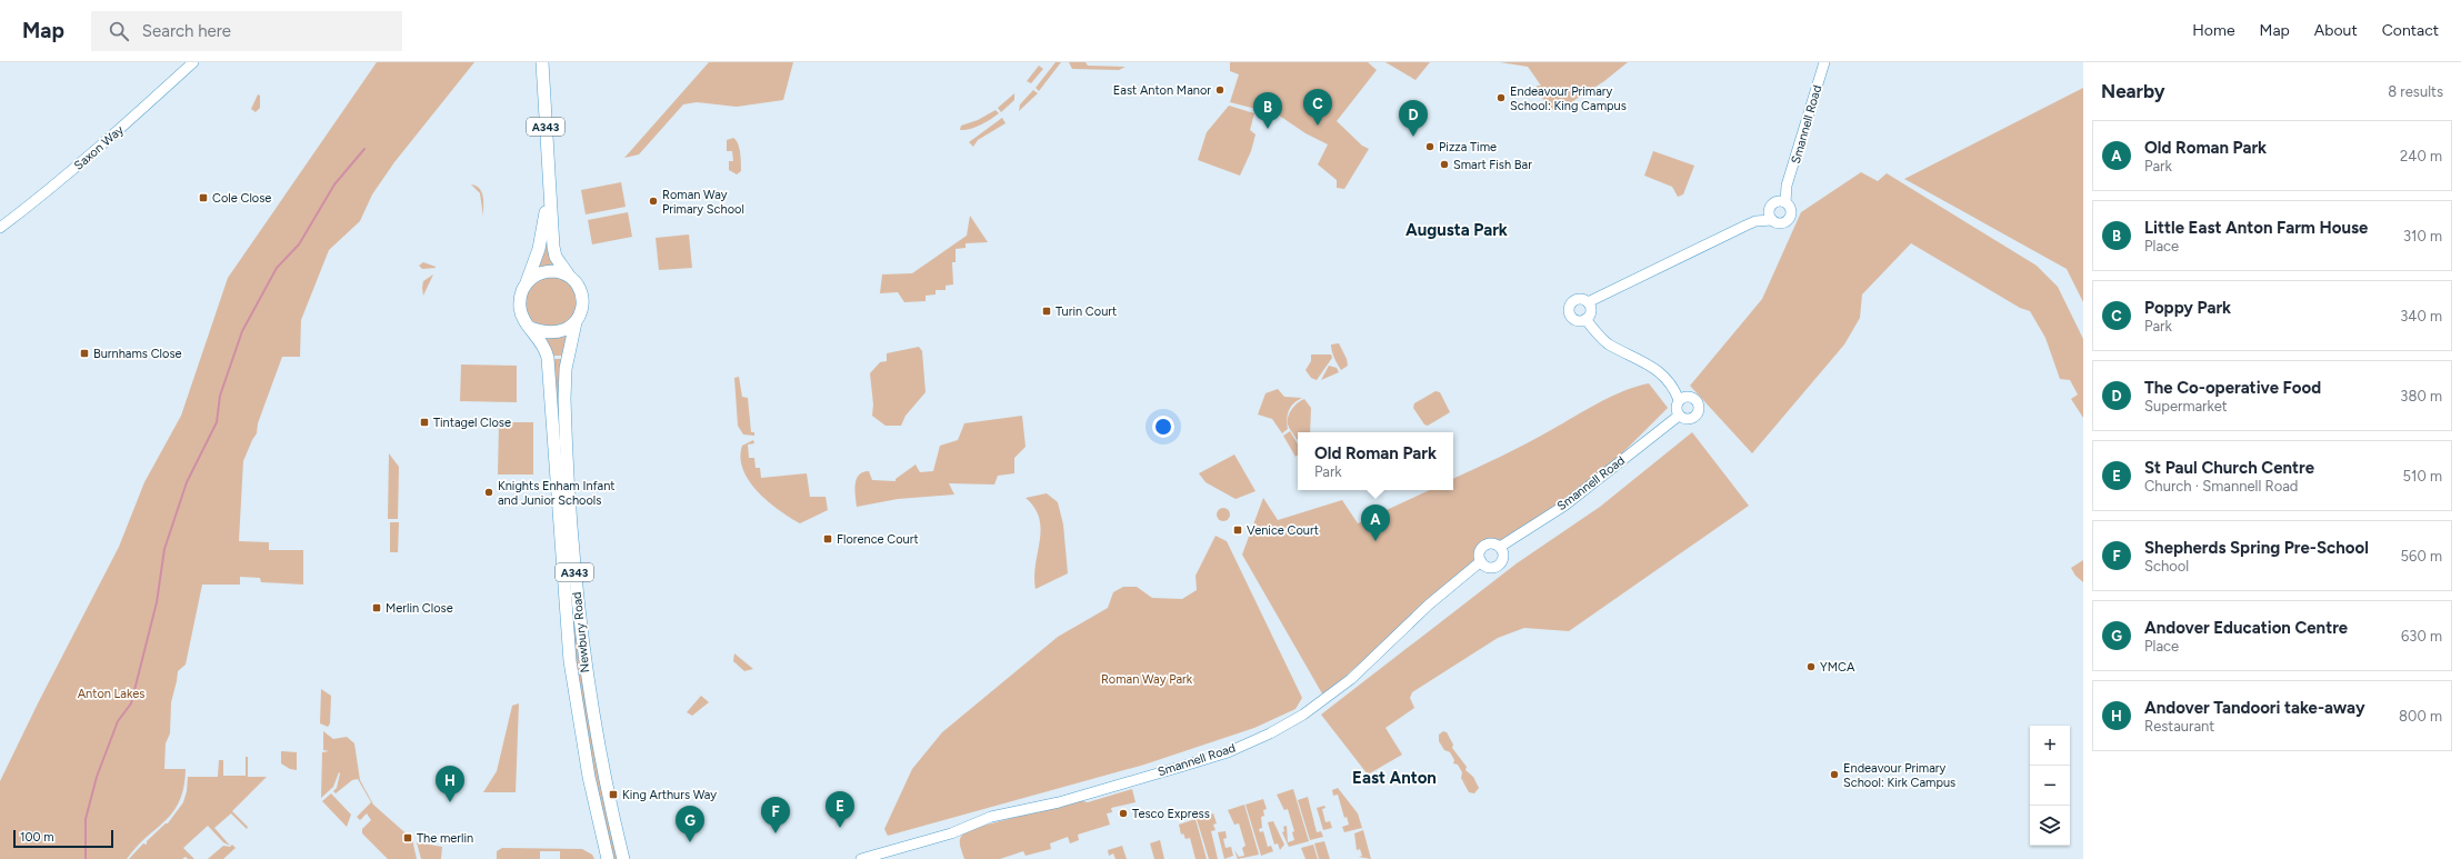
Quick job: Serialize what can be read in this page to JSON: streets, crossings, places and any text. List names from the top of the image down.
{
  "streets": {
    "main road": ["A343", "Newbury Road"],
    "street": ["Smannell Road", "Saxon Way"]
  },
  "crossings": [
    ["A343", "Newbury Road"]
  ],
  "districts": ["Augusta Park", "East Anton"],
  "parks": ["Roman Way Park", "Anton Lakes"],
  "places": {
    "other": [
      "East Anton Manor",
      "Endeavour Primary School: King Campus",
      "Pizza Time",
      "Smart Fish Bar",
      "Roman Way Primary School",
      "Knights Enham Infant and Junior Schools",
      "YMCA",
      "Endeavour Primary School: Kirk Campus",
      "Tesco Express"
    ],
    "transit": [
      "Cole Close",
      "Turin Court",
      "Burnhams Close",
      "Tintagel Close",
      "Venice Court",
      "Florence Court",
      "Merlin Close",
      "King Arthurs Way",
      "The merlin"
    ]
  },
  "scale_bar": "100 m",
  "page": {
    "header": "Map",
    "search": "Search here",
    "nav": [
      "Home",
      "Map",
      "About",
      "Contact"
    ],
    "heading": ["Nearby", "8 results"],
    "pins": [
      "C",
      "B",
      "D",
      "A",
      "H",
      "E",
      "F",
      "G"
    ],
    "list": [
      {
        "mark": "A",
        "name": "Old Roman Park",
        "note": "Park",
        "value": "240 m"
      },
      {
        "mark": "B",
        "name": "Little East Anton Farm House",
        "note": "Place",
        "value": "310 m"
      },
      {
        "mark": "C",
        "name": "Poppy Park",
        "note": "Park",
        "value": "340 m"
      },
      {
        "mark": "D",
        "name": "The Co-operative Food",
        "note": "Supermarket",
        "value": "380 m"
      },
      {
        "mark": "E",
        "name": "St Paul Church Centre",
        "note": "Church · Smannell Road",
        "value": "510 m"
      },
      {
        "mark": "F",
        "name": "Shepherds Spring Pre-School",
        "note": "School",
        "value": "560 m"
      },
      {
        "mark": "G",
        "name": "Andover Education Centre",
        "note": "Place",
        "value": "630 m"
      },
      {
        "mark": "H",
        "name": "Andover Tandoori take-away",
        "note": "Restaurant",
        "value": "800 m"
      }
    ],
    "popup": ["Old Roman Park", "Park"],
    "map_buttons": ["+", "−"],
    "scale": "100 m"
  }
}
